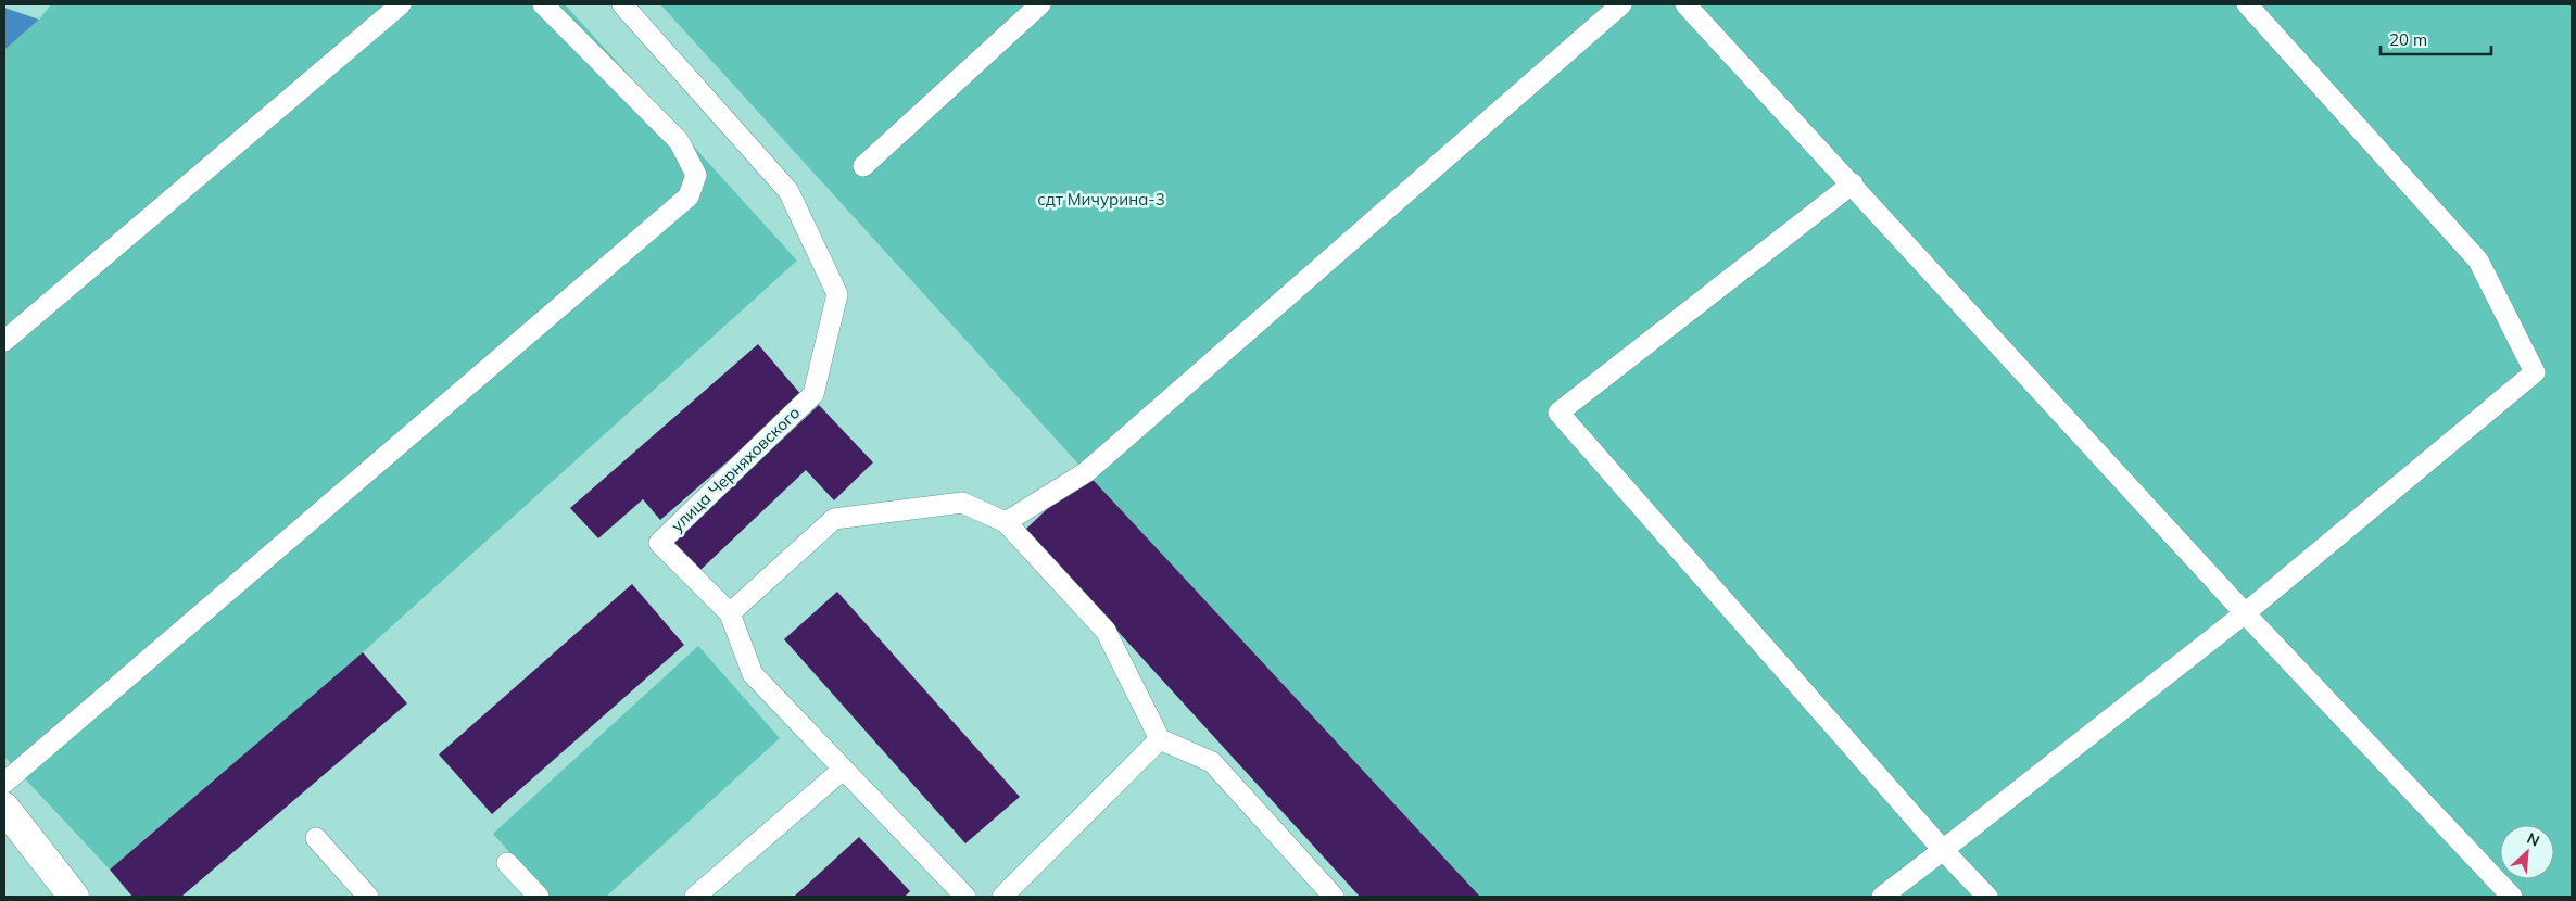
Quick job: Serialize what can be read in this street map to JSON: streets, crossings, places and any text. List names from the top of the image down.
{
  "streets": {
    "lane": ["улица Черняховского"]
  },
  "parks": ["сдт Мичурина-3"],
  "scale_bar": "20 m",
  "north": "top right"
}
